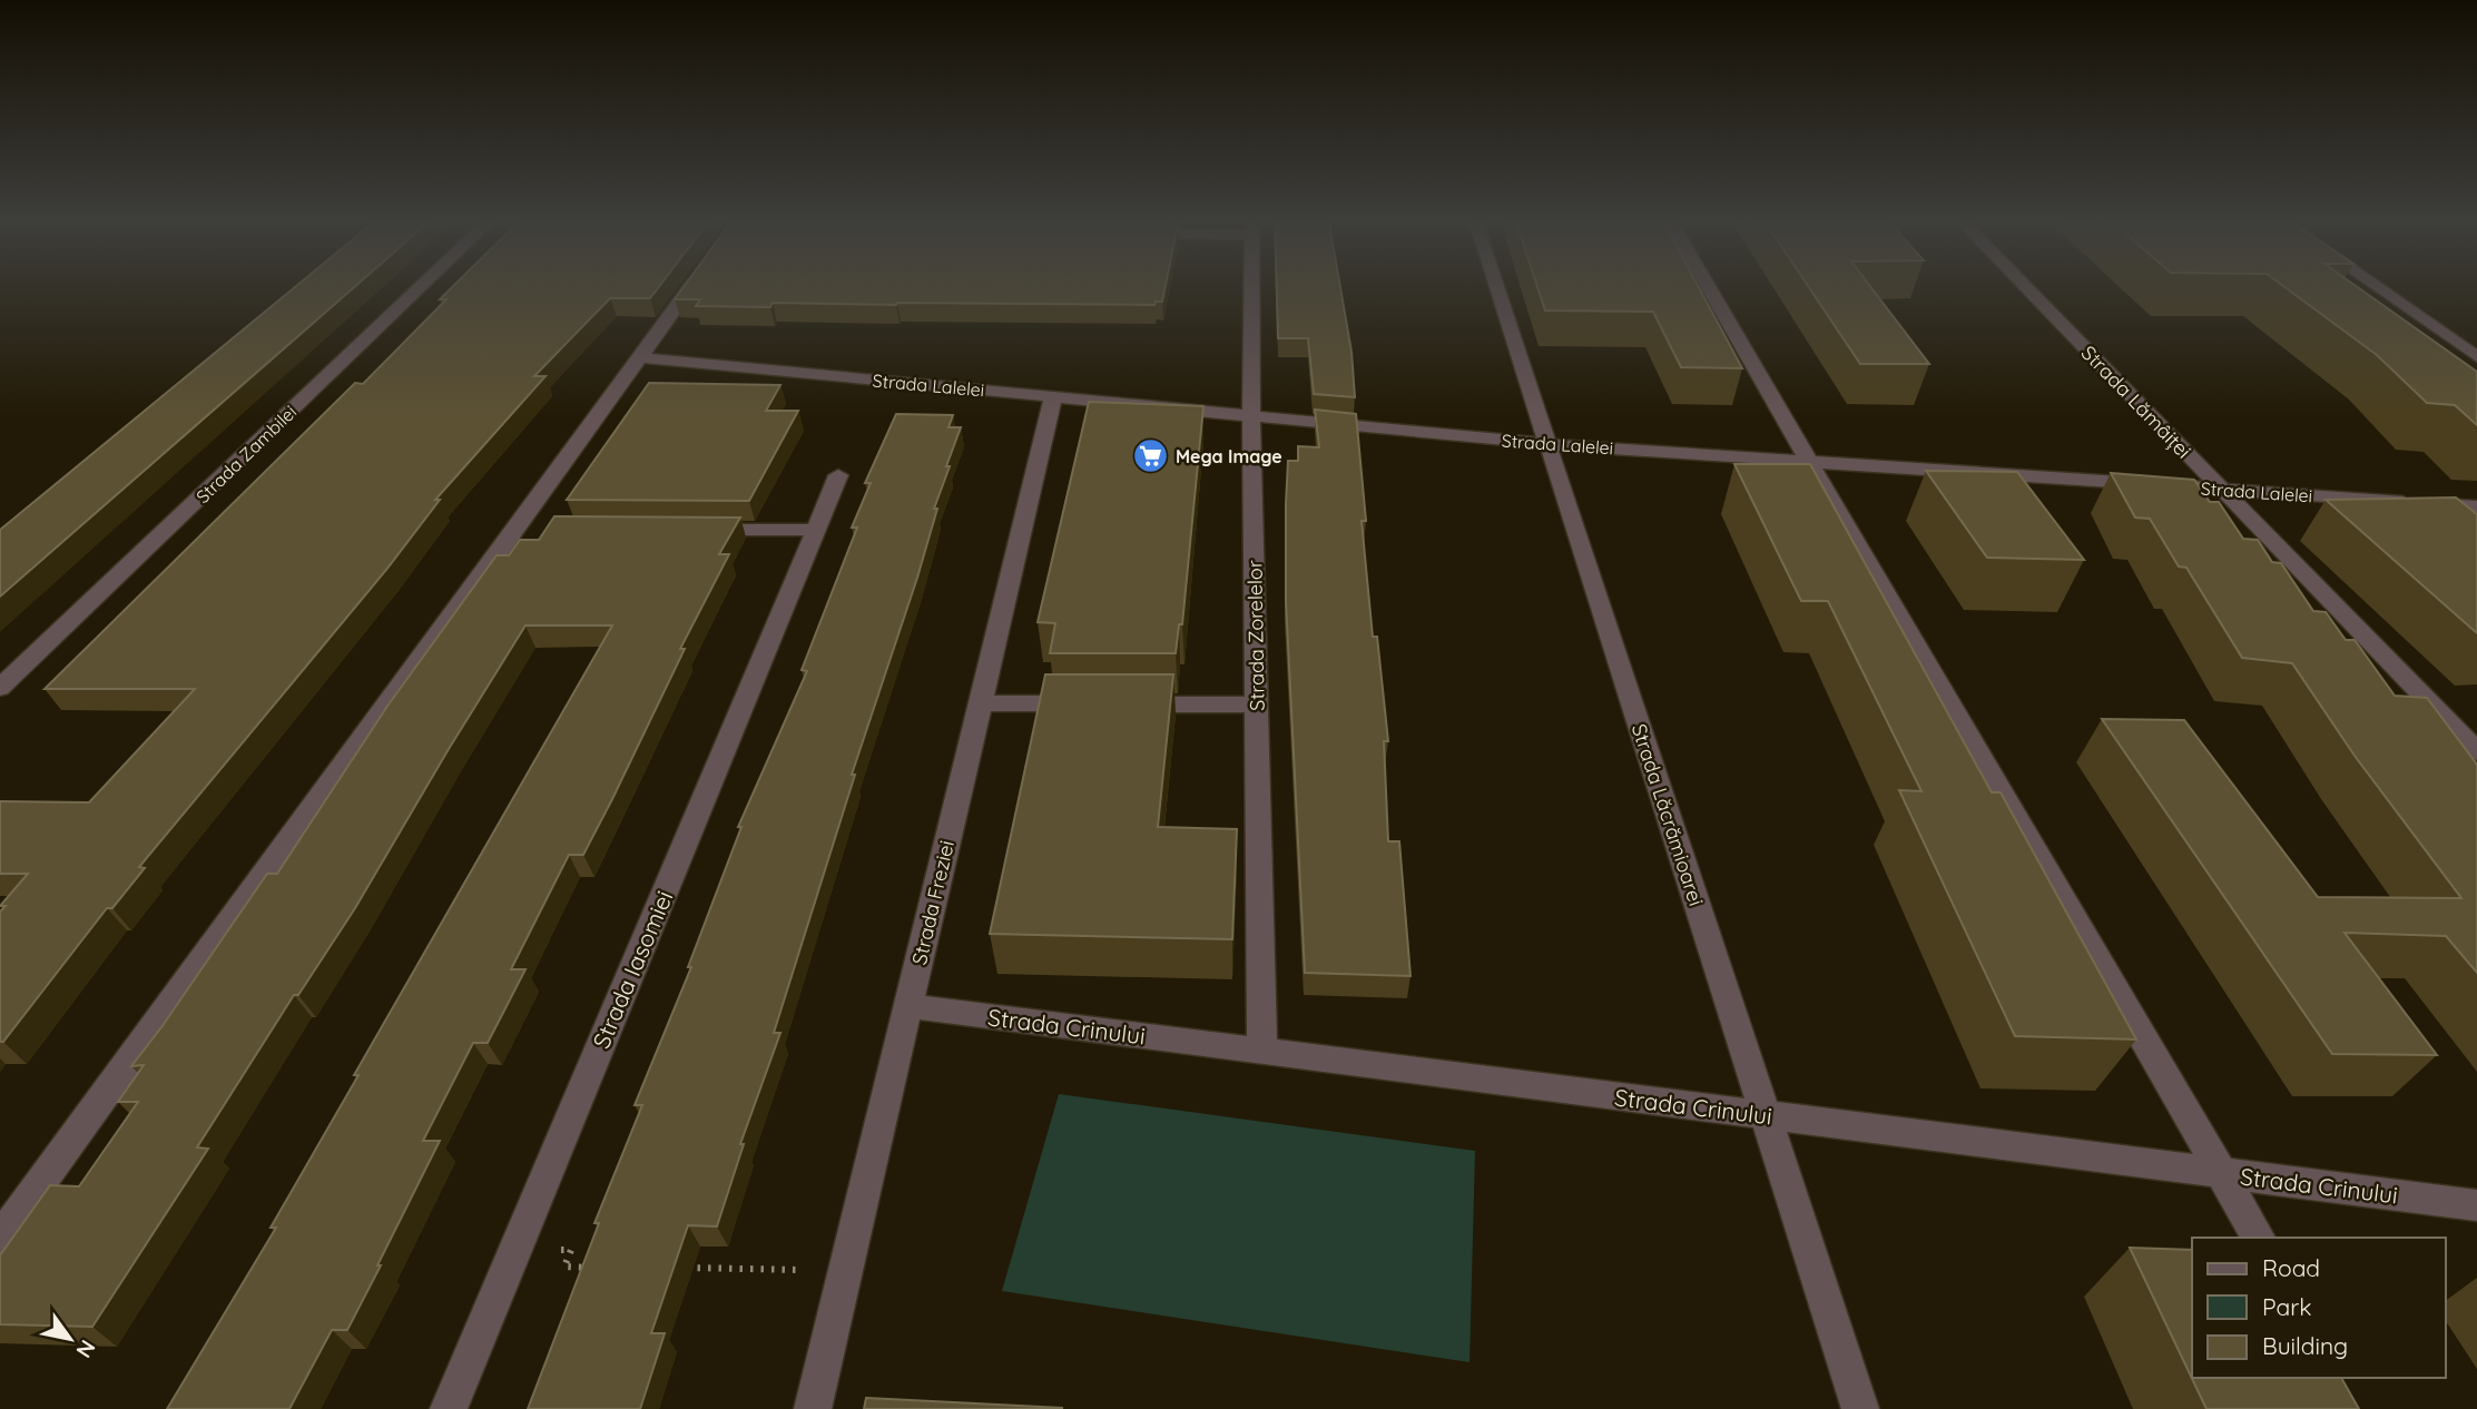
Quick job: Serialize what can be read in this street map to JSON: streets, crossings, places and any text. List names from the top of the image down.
{
  "streets": {
    "street": [
      "Strada Lalelei",
      "Strada Lămâiței",
      "Strada Zambilei",
      "Strada Zorelelor",
      "Strada Lăcrămioarei",
      "Strada Freziei",
      "Strada Iasomiei",
      "Strada Crinului"
    ]
  },
  "crossings": [
    ["Strada Lalelei", "Strada Lămâiței"],
    ["Strada Lalelei", "Strada Zorelelor"],
    ["Strada Lalelei", "Strada Lăcrămioarei"],
    ["Strada Lalelei", "Strada Freziei"],
    ["Strada Zorelelor", "Strada Crinului"],
    ["Strada Lăcrămioarei", "Strada Crinului"],
    ["Strada Freziei", "Strada Crinului"]
  ],
  "places": {
    "supermarket": ["Mega Image"]
  },
  "legend": ["Road", "Park", "Building"],
  "north": "bottom right"
}
